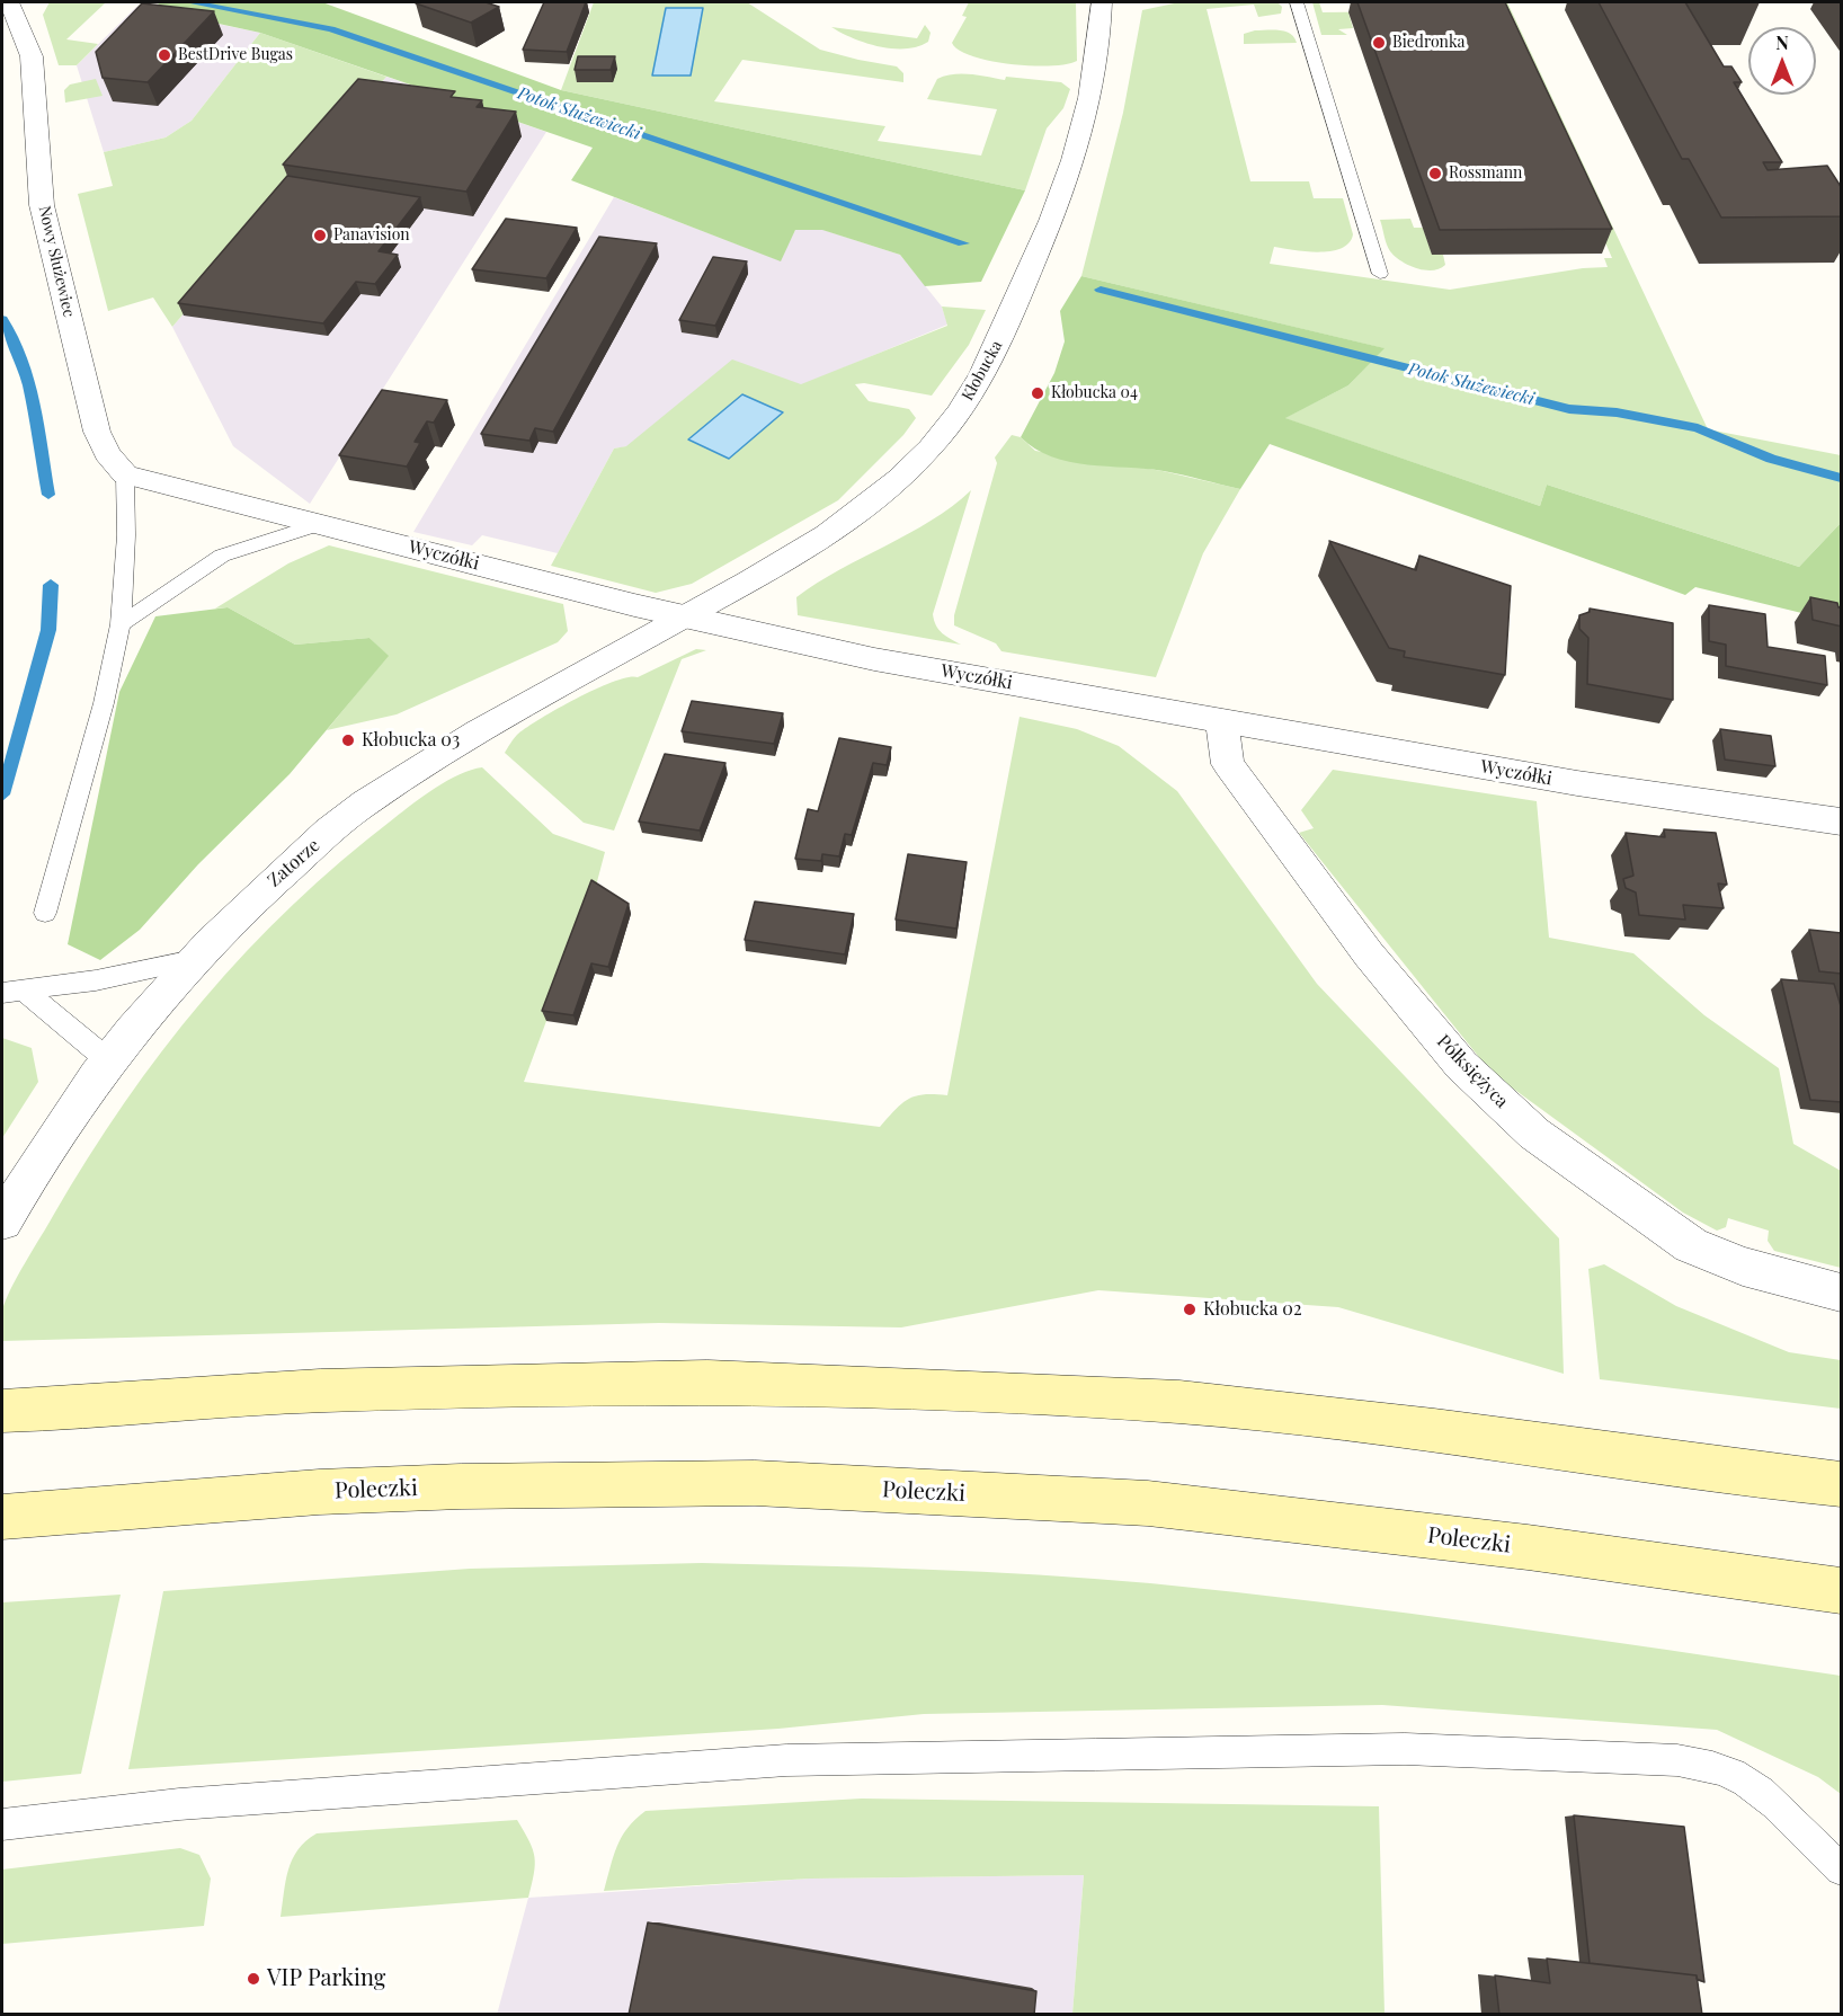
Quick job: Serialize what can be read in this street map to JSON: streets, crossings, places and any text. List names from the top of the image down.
{
  "streets": {
    "main road": ["Poleczki"],
    "street": [
      "Nowy Służewiec",
      "Kłobucka",
      "Wyczółki",
      "Zatorze",
      "Półksiężyca"
    ]
  },
  "crossings": [
    ["Nowy Służewiec", "Wyczółki"],
    ["Kłobucka", "Wyczółki"],
    ["Kłobucka", "Zatorze"],
    ["Wyczółki", "Zatorze"],
    ["Wyczółki", "Półksiężyca"]
  ],
  "water": ["Potok Służewiecki"],
  "places": [
    "Biedronka",
    "BestDrive Bugas",
    "Rossmann",
    "Panavision",
    "Kłobucka 04",
    "Kłobucka 03",
    "Kłobucka 02",
    "VIP Parking"
  ],
  "north": "top"
}
